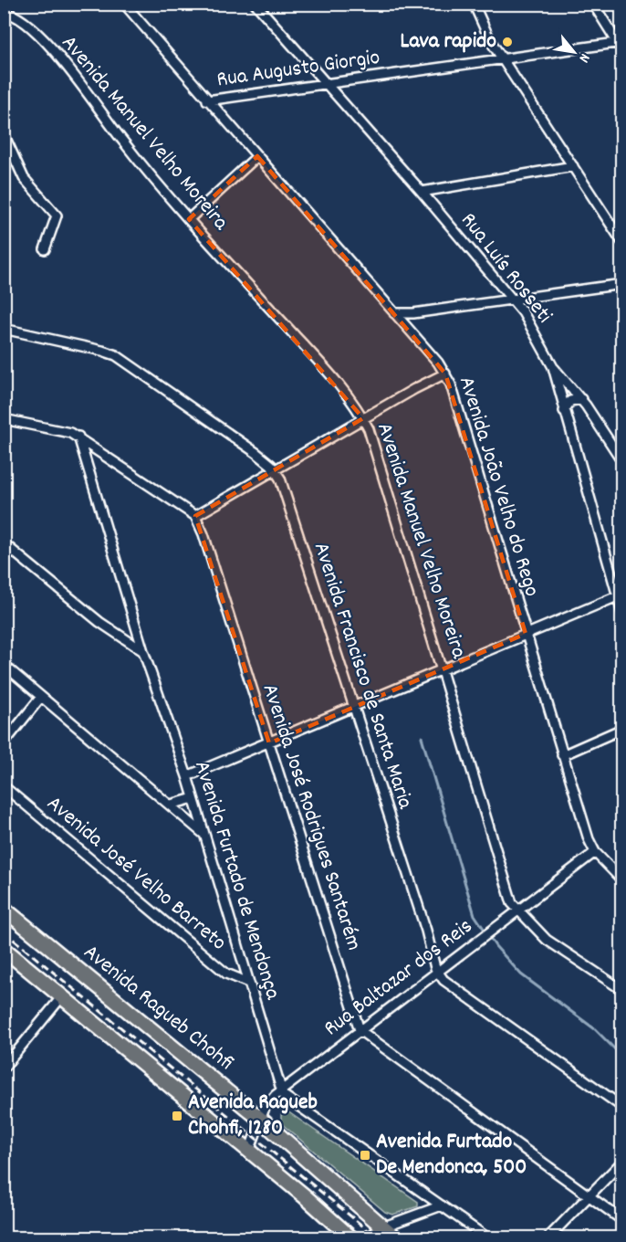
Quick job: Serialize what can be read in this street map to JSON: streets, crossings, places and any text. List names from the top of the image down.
{
  "streets": {
    "highway": ["Avenida Ragueb Chohfi"],
    "street": [
      "Rua Augusto Giorgio",
      "Avenida Manuel Velho Moreira",
      "Rua Luís Rosseti",
      "Avenida João Velho do Rego",
      "Avenida Francisco de Santa Maria",
      "Avenida José Rodrigues Santarém",
      "Avenida José Velho Barreto",
      "Avenida Furtado de Mendonça",
      "Rua Baltazar dos Reis"
    ]
  },
  "crossings": [
    ["Rua Augusto Giorgio", "Rua Luís Rosseti"],
    ["Rua Augusto Giorgio", "Avenida João Velho do Rego"],
    ["Avenida Manuel Velho Moreira", "Rua Baltazar dos Reis"],
    ["Avenida João Velho do Rego", "Rua Baltazar dos Reis"],
    ["Avenida Francisco de Santa Maria", "Rua Baltazar dos Reis"],
    ["Avenida José Rodrigues Santarém", "Rua Baltazar dos Reis"],
    ["Avenida José Velho Barreto", "Avenida Furtado de Mendonça"],
    ["Avenida Furtado de Mendonça", "Rua Baltazar dos Reis"],
    ["Rua Baltazar dos Reis", "Avenida Ragueb Chohfi"]
  ],
  "places": {
    "other": ["Lava rapido"],
    "transit": ["Avenida Ragueb Chohfi, 1280", "Avenida Furtado De Mendonca, 500"]
  },
  "north": "bottom right"
}
